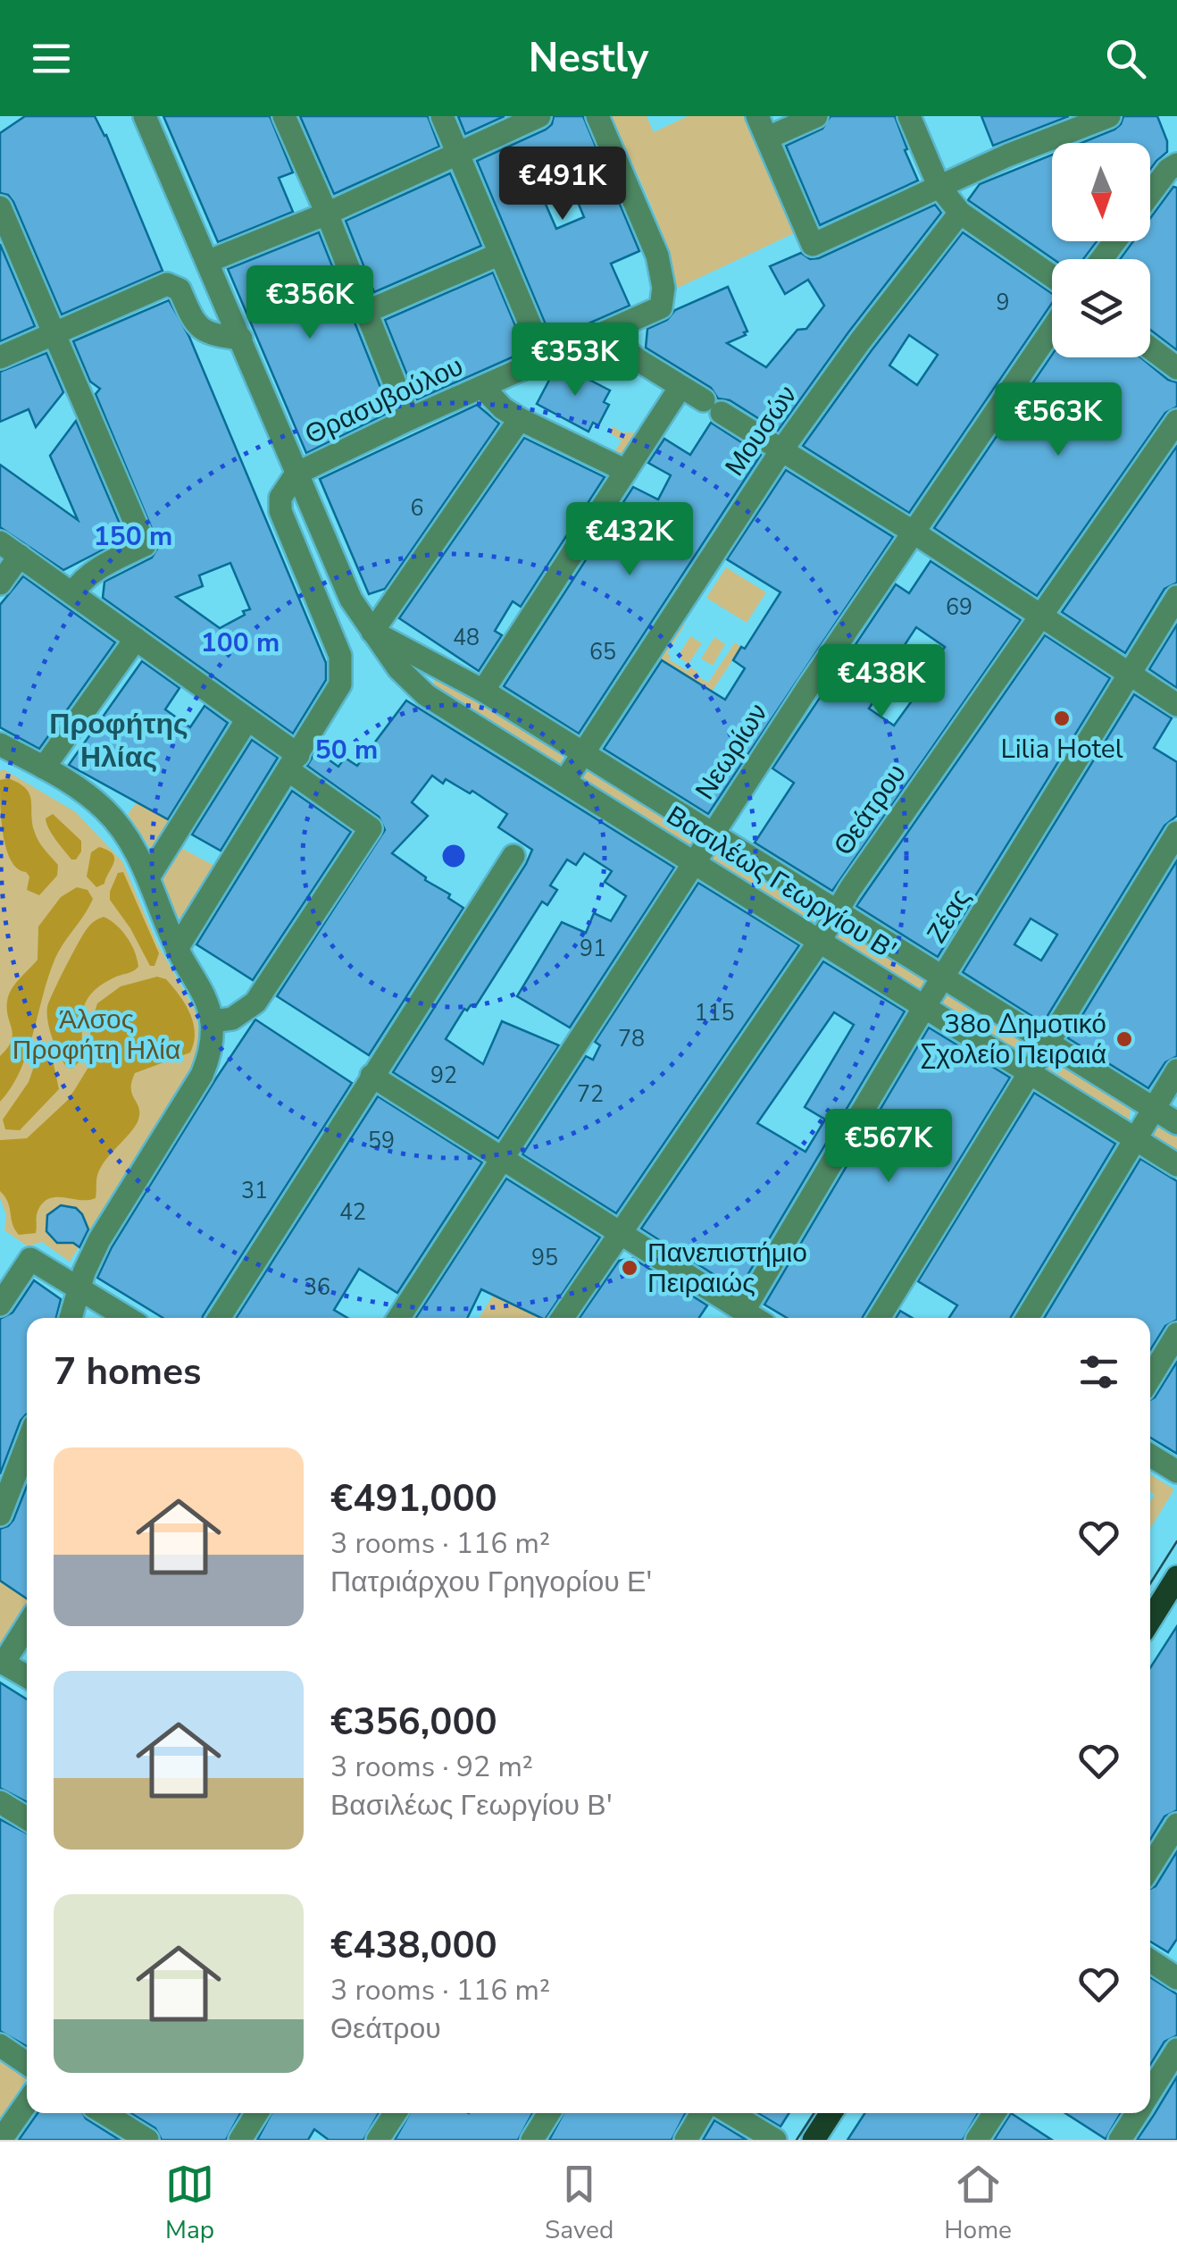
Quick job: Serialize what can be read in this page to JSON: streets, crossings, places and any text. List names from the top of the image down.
{
  "streets": {
    "street": [
      "Θρασυβούλου",
      "Μουσών",
      "Νεωρίων",
      "Θεάτρου",
      "Βασιλέως Γεωργίου Β'",
      "Ζέας"
    ]
  },
  "crossings": [
    ["Θρασυβούλου", "Βασιλέως Γεωργίου Β'"],
    ["Μουσών", "Βασιλέως Γεωργίου Β'"],
    ["Νεωρίων", "Βασιλέως Γεωργίου Β'"],
    ["Θεάτρου", "Βασιλέως Γεωργίου Β'"],
    ["Βασιλέως Γεωργίου Β'", "Ζέας"]
  ],
  "districts": ["Προφήτης Ηλίας"],
  "parks": ["Άλσος Προφήτη Ηλία"],
  "places": ["Lilia Hotel", "38ο Δημοτικό Σχολείο Πειραιά", "Πανεπιστήμιο Πειραιώς"],
  "house_numbers": [
    "9",
    "6",
    "69",
    "48",
    "65",
    "91",
    "115",
    "78",
    "92",
    "72",
    "59",
    "31",
    "42",
    "95",
    "36"
  ],
  "north": "bottom",
  "page": {
    "header": "Nestly",
    "price": [
      "€491K",
      "€356K",
      "€353K",
      "€563K",
      "€432K",
      "€438K",
      "€567K"
    ],
    "heading": "7 homes",
    "list": [
      {
        "name": "€491,000",
        "note": "3 rooms · 116 m² · Πατριάρχου Γρηγορίου Ε'"
      },
      {
        "name": "€356,000",
        "note": "3 rooms · 92 m² · Βασιλέως Γεωργίου Β'"
      },
      {
        "name": "€438,000",
        "note": "3 rooms · 116 m² · Θεάτρου"
      }
    ],
    "tabs": ["Map", "Saved", "Home"]
  },
  "rings": ["150 m", "100 m", "50 m"]
}
